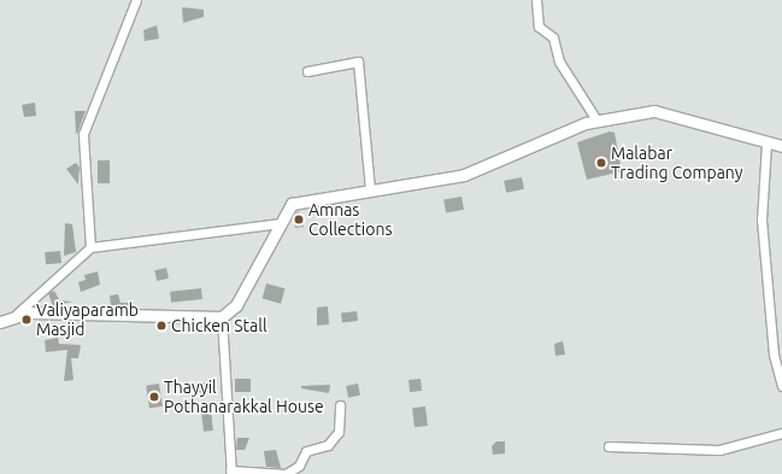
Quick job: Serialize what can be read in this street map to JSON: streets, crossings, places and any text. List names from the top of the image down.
{
  "places": [
    "Malabar Trading Company",
    "Amnas Collections",
    "Valiyaparamb Masjid",
    "Chicken Stall",
    "Thayyil Pothanarakkal House"
  ]
}
